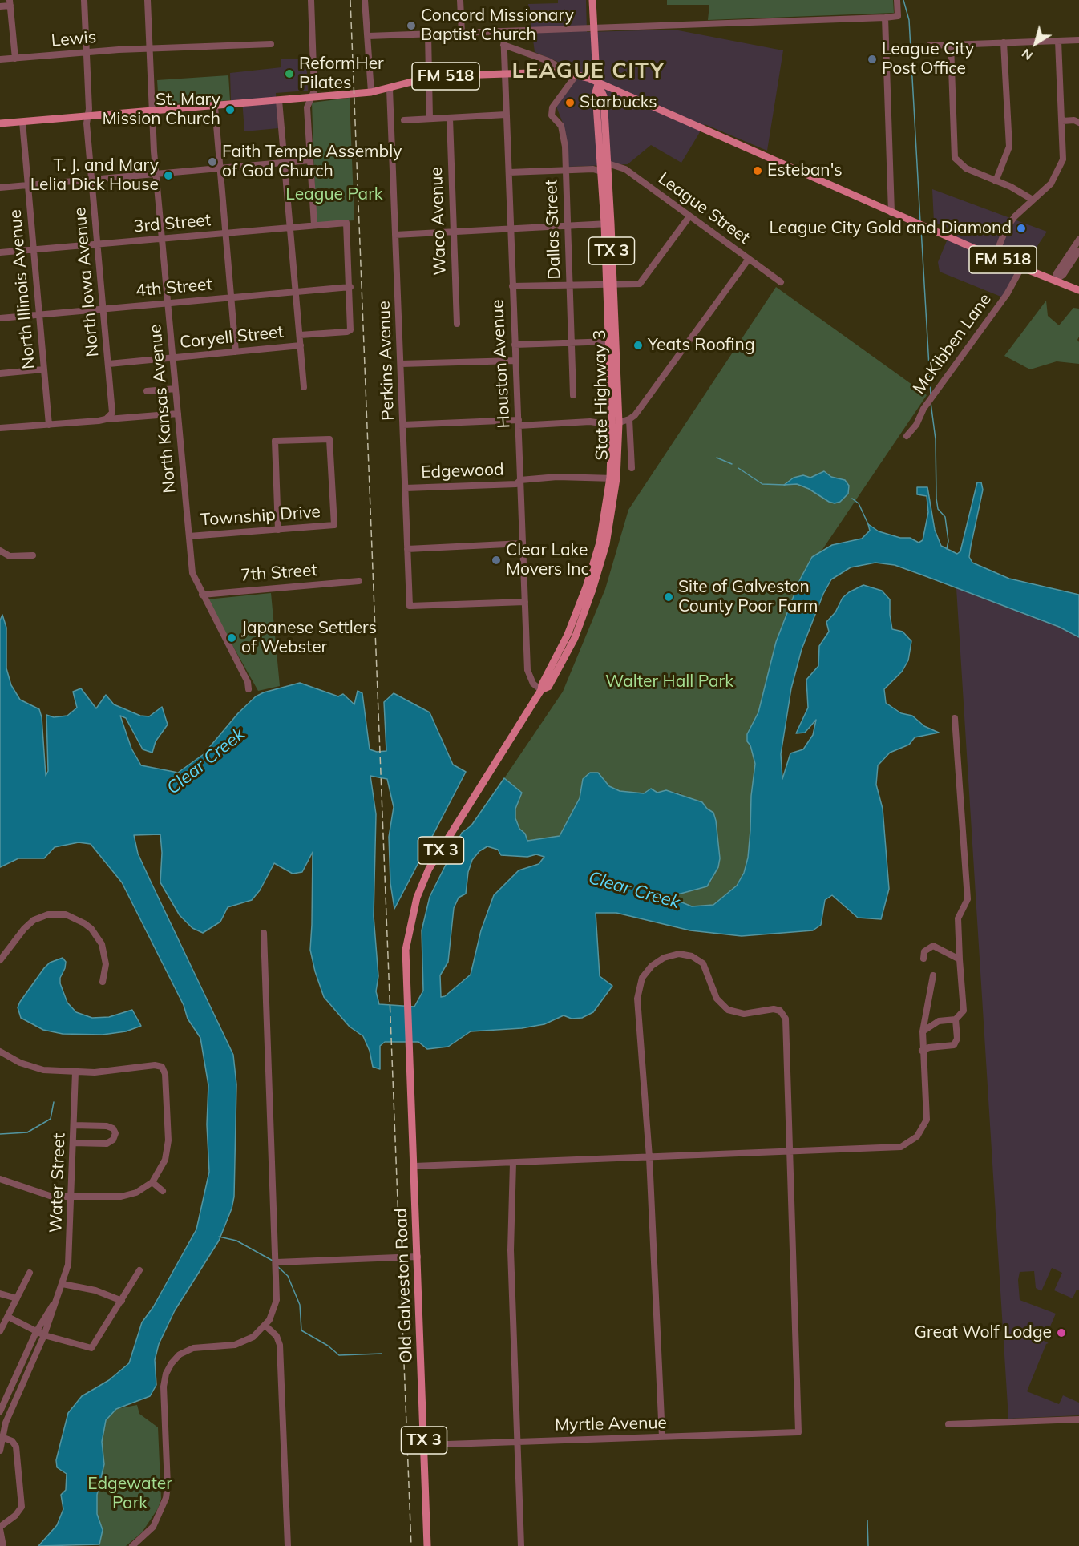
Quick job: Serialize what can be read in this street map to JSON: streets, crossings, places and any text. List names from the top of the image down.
{
  "streets": {
    "main road": [
      "FM 518",
      "TX 3",
      "State Highway 3",
      "Old Galveston Road"
    ],
    "street": [
      "Lewis",
      "League Street",
      "Waco Avenue",
      "3rd Street",
      "Dallas Street",
      "North Iowa Avenue",
      "4th Street",
      "North Illinois Avenue",
      "Coryell Street",
      "McKibben Lane",
      "Perkins Avenue",
      "Houston Avenue",
      "North Kansas Avenue",
      "Edgewood",
      "Township Drive",
      "7th Street",
      "Water Street",
      "Myrtle Avenue"
    ]
  },
  "crossings": [
    ["Lewis", "North Iowa Avenue"],
    ["Lewis", "North Kansas Avenue"],
    ["FM 518", "Dallas Street"],
    ["FM 518", "North Iowa Avenue"],
    ["FM 518", "North Illinois Avenue"],
    ["FM 518", "McKibben Lane"],
    ["FM 518", "Perkins Avenue"],
    ["FM 518", "Houston Avenue"],
    ["FM 518", "State Highway 3"],
    ["FM 518", "North Kansas Avenue"],
    ["League Street", "State Highway 3"],
    ["3rd Street", "North Iowa Avenue"],
    ["3rd Street", "4th Street"],
    ["3rd Street", "North Illinois Avenue"],
    ["3rd Street", "Coryell Street"],
    ["3rd Street", "North Kansas Avenue"],
    ["North Iowa Avenue", "4th Street"],
    ["North Iowa Avenue", "Coryell Street"],
    ["4th Street", "North Illinois Avenue"],
    ["4th Street", "Coryell Street"],
    ["4th Street", "North Kansas Avenue"],
    ["Coryell Street", "North Kansas Avenue"],
    ["Perkins Avenue", "Houston Avenue"],
    ["Perkins Avenue", "Edgewood"],
    ["Houston Avenue", "State Highway 3"],
    ["Houston Avenue", "Edgewood"],
    ["State Highway 3", "Edgewood"],
    ["State Highway 3", "Old Galveston Road"],
    ["North Kansas Avenue", "Township Drive"],
    ["North Kansas Avenue", "7th Street"],
    ["Old Galveston Road", "Myrtle Avenue"]
  ],
  "districts": ["LEAGUE CITY"],
  "water": ["Clear Creek"],
  "parks": ["League Park", "Walter Hall Park", "Edgewater Park"],
  "places": [
    "Concord Missionary Baptist Church",
    "League City Post Office",
    "ReformHer Pilates",
    "Starbucks",
    "St. Mary Mission Church",
    "Faith Temple Assembly of God Church",
    "Esteban's",
    "T. J. and Mary Lelia Dick House",
    "League City Gold and Diamond",
    "Yeats Roofing",
    "Clear Lake Movers Inc",
    "Site of Galveston County Poor Farm",
    "Japanese Settlers of Webster",
    "Great Wolf Lodge"
  ],
  "north": "bottom left"
}
